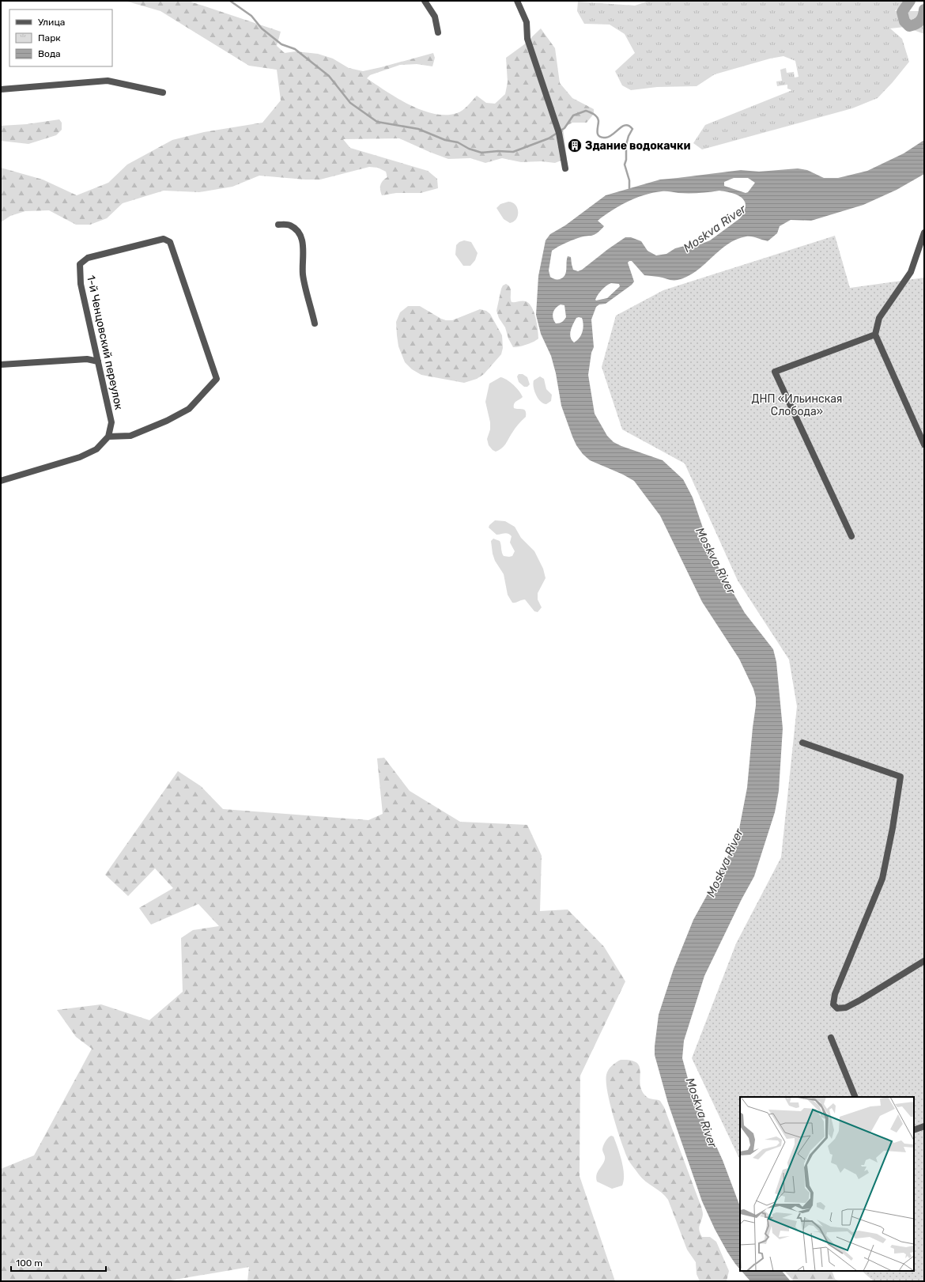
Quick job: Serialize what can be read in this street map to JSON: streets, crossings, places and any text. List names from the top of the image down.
{
  "streets": {
    "street": ["1-й Ченцовский переулок"]
  },
  "water": ["Moskva River"],
  "parks": ["ДНП «Ильинская Слобода»"],
  "places": {
    "building": ["Здание водокачки"]
  },
  "legend": ["Улица", "Парк", "Вода"],
  "scale_bar": "100 m"
}
